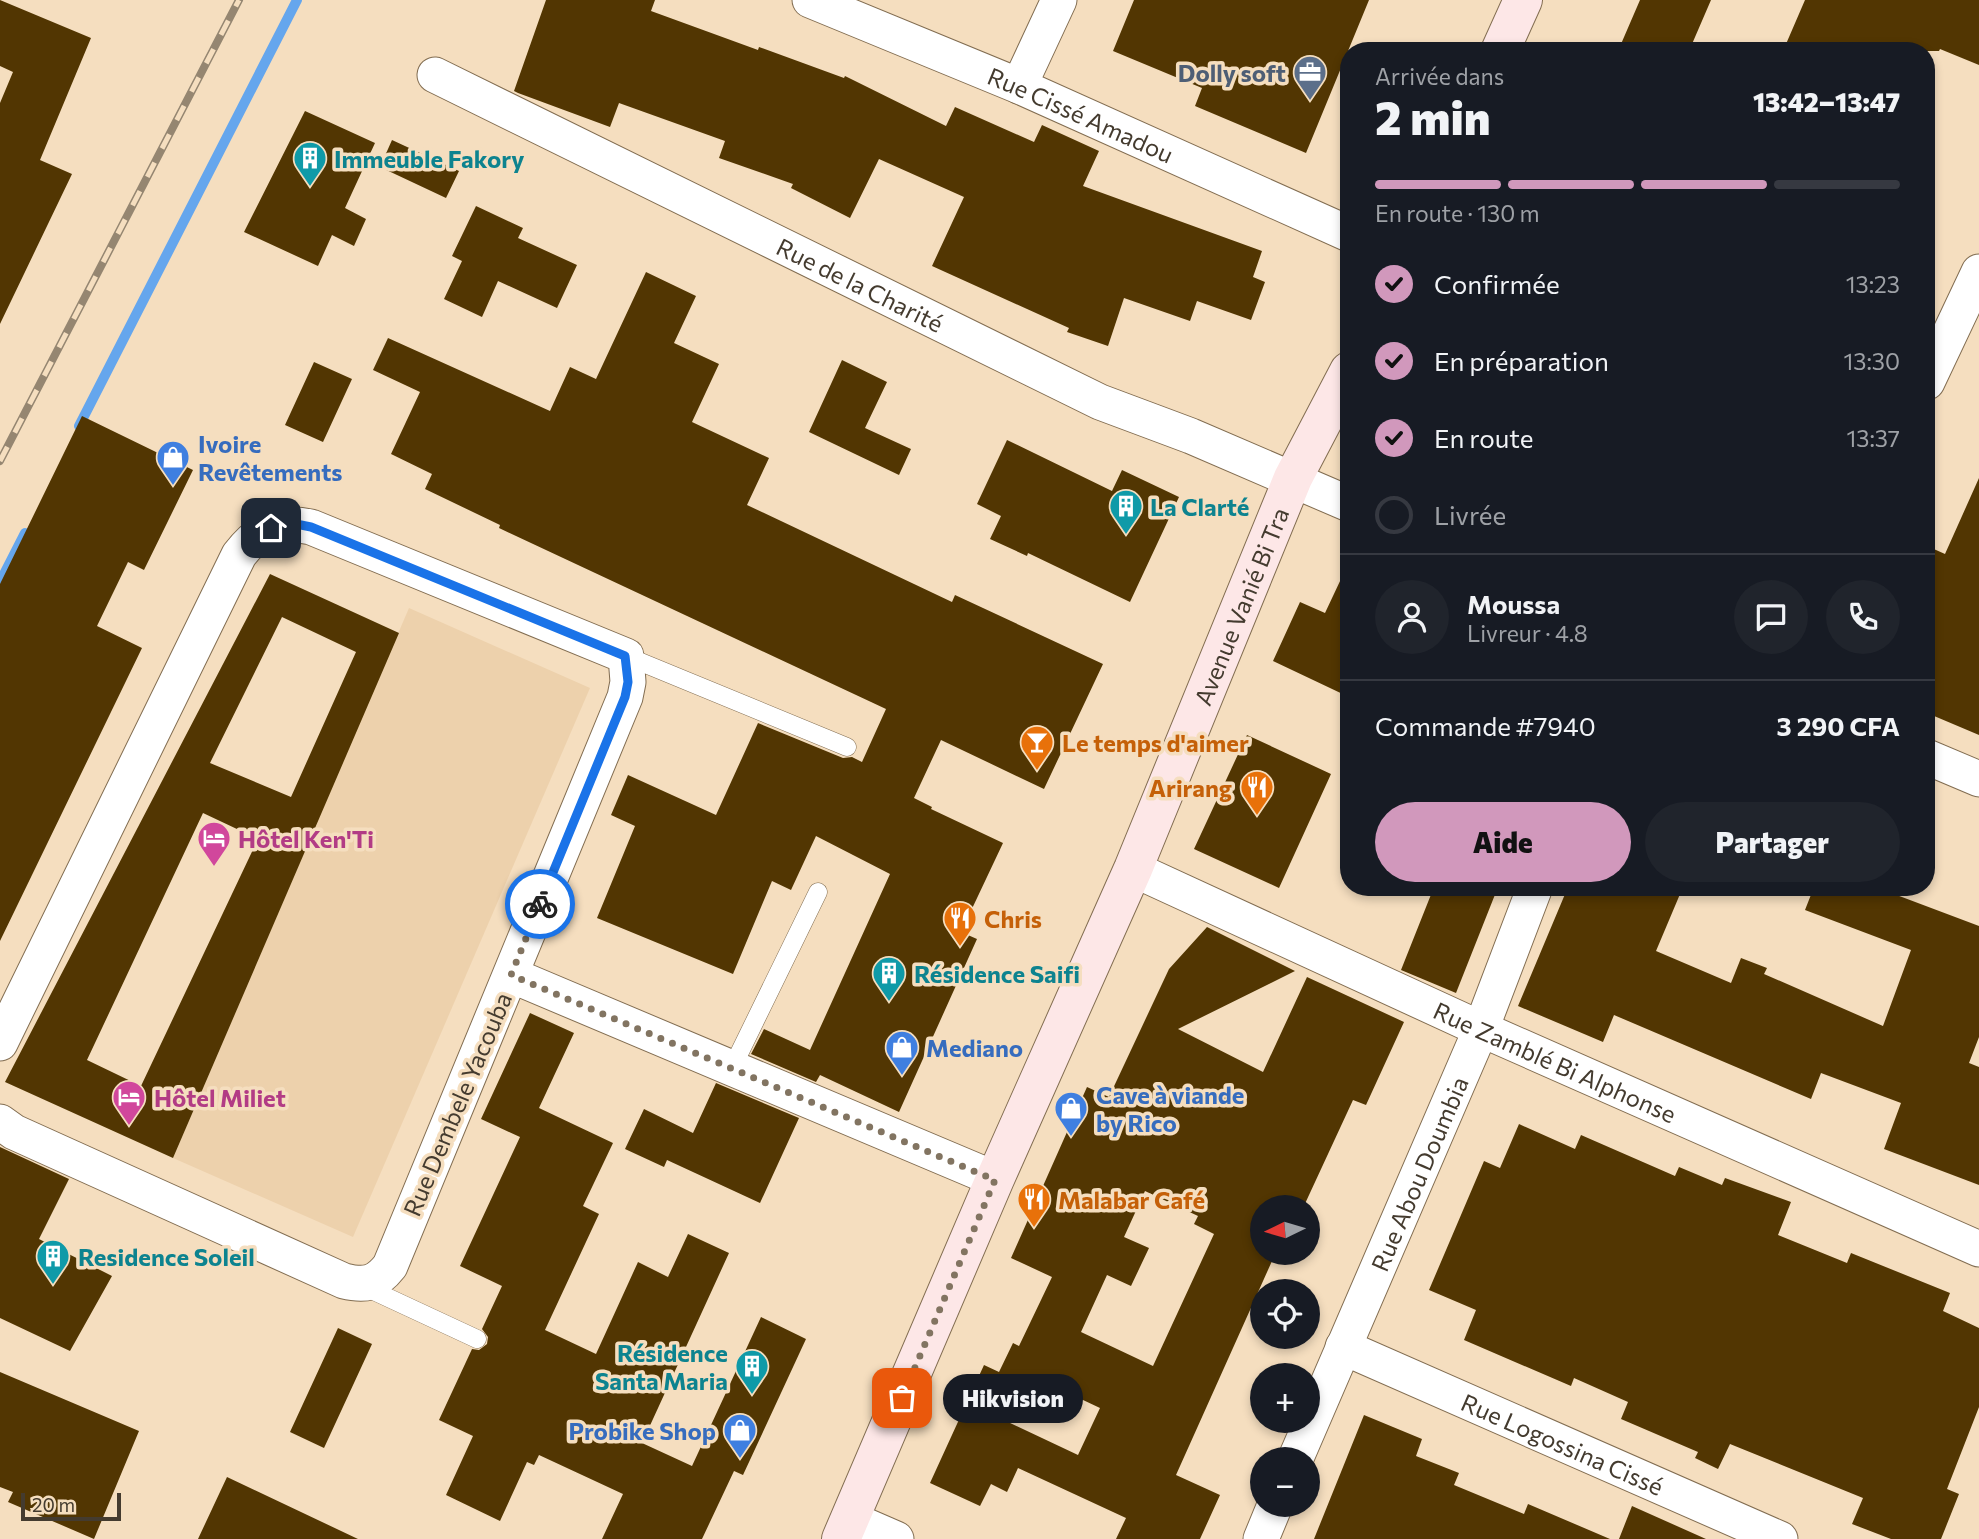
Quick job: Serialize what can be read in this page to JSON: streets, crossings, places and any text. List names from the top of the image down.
{
  "streets": {
    "street": [
      "Rue Cissé Amadou",
      "Rue de la Charité",
      "Avenue Vanié Bi Tra",
      "Rue Zamblé Bi Alphonse",
      "Rue Dembele Yacouba",
      "Rue Abou Doumbia",
      "Rue Logossina Cissé"
    ]
  },
  "crossings": [
    ["Rue de la Charité", "Avenue Vanié Bi Tra"],
    ["Avenue Vanié Bi Tra", "Rue Zamblé Bi Alphonse"],
    ["Rue Zamblé Bi Alphonse", "Rue Abou Doumbia"],
    ["Rue Abou Doumbia", "Rue Logossina Cissé"]
  ],
  "places": {
    "office": ["Dolly soft"],
    "building": [
      "Immeuble Fakory",
      "La Clarté",
      "Résidence Saifi",
      "Residence Soleil",
      "Résidence Santa Maria"
    ],
    "shop": [
      "Ivoire Revêtements",
      "Mediano",
      "Cave à viande by Rico",
      "Probike Shop"
    ],
    "bar": ["Le temps d'aimer"],
    "restaurant": ["Arirang", "Chris", "Malabar Café"],
    "hotel": ["Hôtel Ken'Ti", "Hôtel Miliet"],
    "other": ["Hikvision"]
  },
  "scale_bar": "20 m",
  "north": "left",
  "page": {
    "heading": ["2 min", "Arrivée dans", "13:42–13:47"],
    "panel": [
      "Moussa",
      "Livreur · 4.8",
      "Commande #7940",
      "3 290 CFA"
    ],
    "bar": "En route · 130 m",
    "list": [
      ["Confirmée", "13:23"],
      ["En préparation", "13:30"],
      ["En route", "13:37"],
      "Livrée"
    ],
    "buttons": ["Aide", "Partager"],
    "map_buttons": ["+", "−"],
    "bubble": "Hikvision",
    "scale": "20 m"
  }
}
